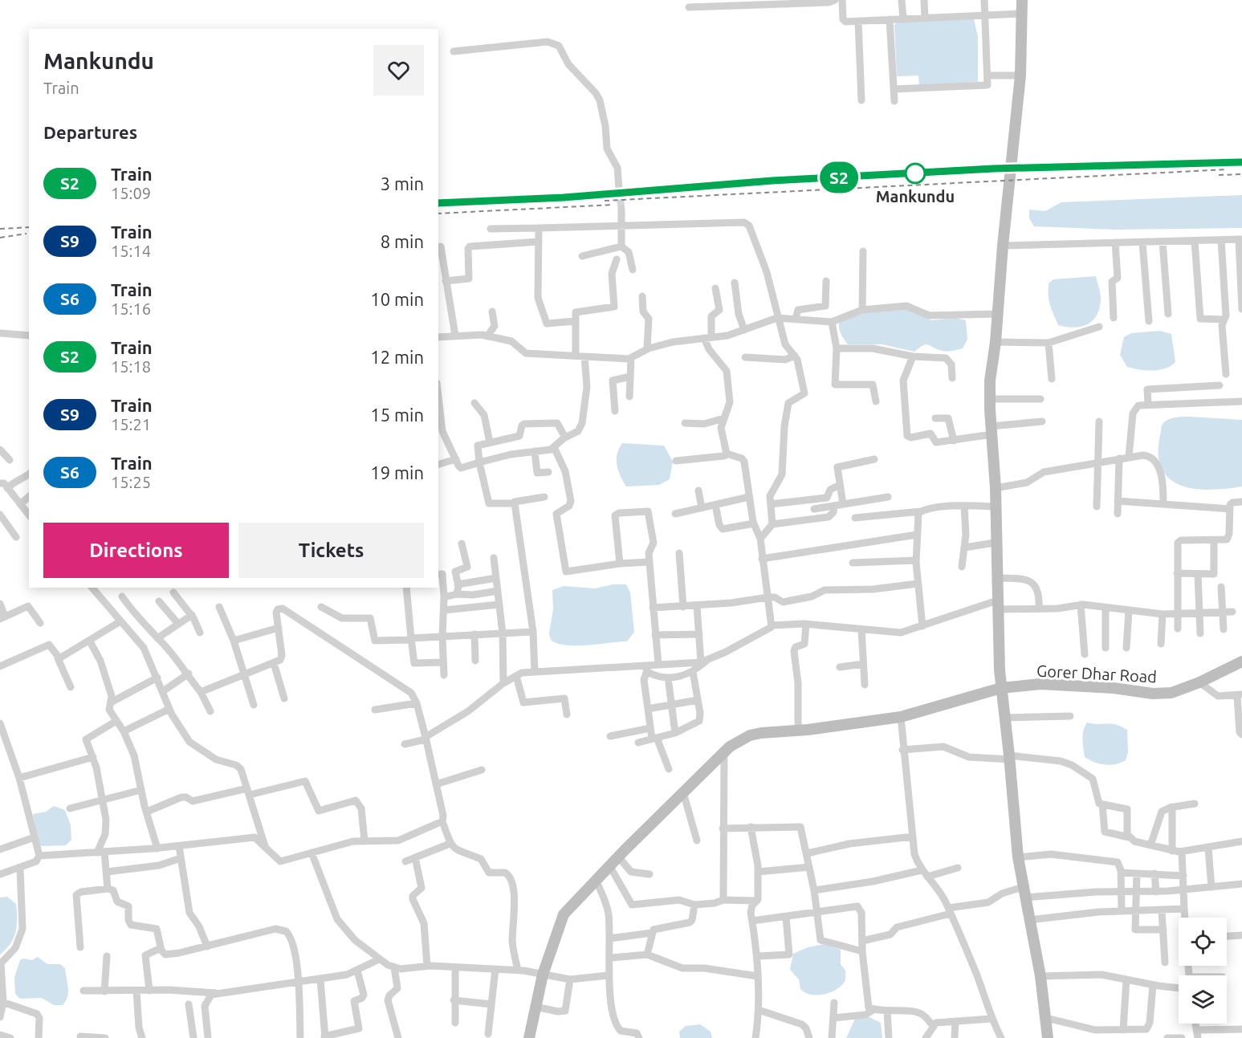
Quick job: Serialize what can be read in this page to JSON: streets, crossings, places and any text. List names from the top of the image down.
{
  "streets": {
    "street": ["Gorer Dhar Road"]
  },
  "places": ["Mankundu"],
  "page": {
    "on_map": "S2",
    "heading": [
      ["Mankundu", "Train"],
      "Departures"
    ],
    "list": [
      {
        "mark": "S2",
        "name": "Train",
        "note": "15:09",
        "value": "3 min"
      },
      {
        "mark": "S9",
        "name": "Train",
        "note": "15:14",
        "value": "8 min"
      },
      {
        "mark": "S6",
        "name": "Train",
        "note": "15:16",
        "value": "10 min"
      },
      {
        "mark": "S2",
        "name": "Train",
        "note": "15:18",
        "value": "12 min"
      },
      {
        "mark": "S9",
        "name": "Train",
        "note": "15:21",
        "value": "15 min"
      },
      {
        "mark": "S6",
        "name": "Train",
        "note": "15:25",
        "value": "19 min"
      }
    ],
    "buttons": ["Directions", "Tickets"]
  }
}
